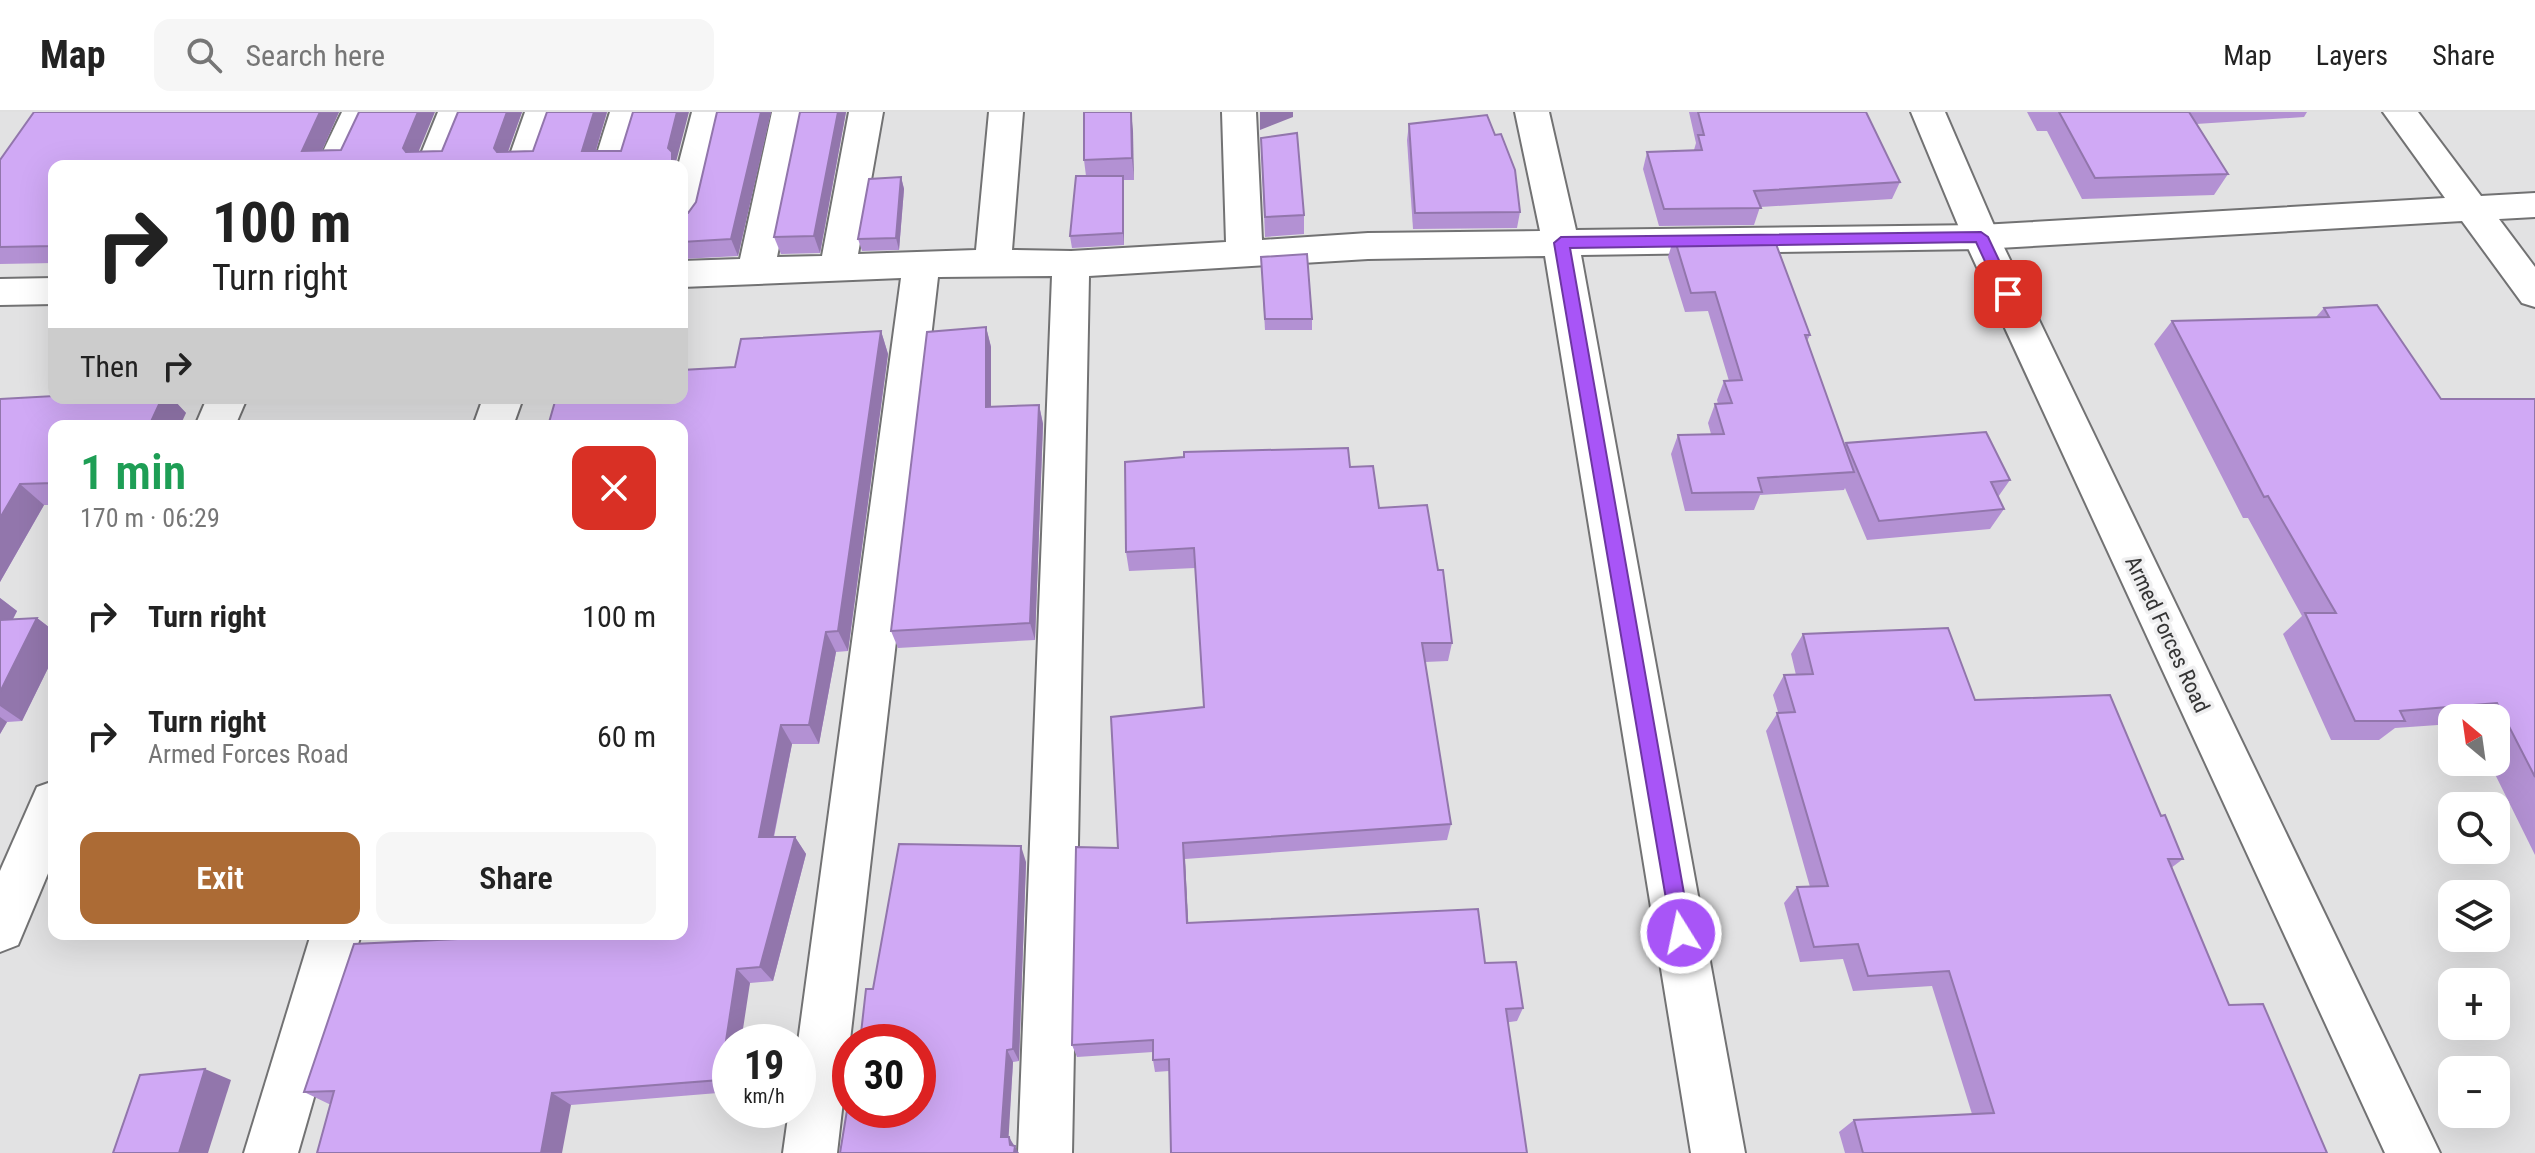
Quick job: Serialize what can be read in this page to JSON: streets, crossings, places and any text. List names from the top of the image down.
{
  "streets": {
    "street": ["Armed Forces Road"]
  },
  "north": "top left",
  "page": {
    "header": "Map",
    "search": "Search here",
    "nav": ["Map", "Layers", "Share"],
    "turn": ["100 m", "Turn right"],
    "then": "Then",
    "heading": ["1 min", "170 m · 06:29"],
    "list": [
      {
        "name": "Turn right",
        "value": "100 m"
      },
      {
        "name": "Turn right",
        "note": "Armed Forces Road",
        "value": "60 m"
      }
    ],
    "map_buttons": ["+", "−"],
    "buttons": ["Exit", "Share"],
    "speed": "19 km/h",
    "limit": "30"
  }
}
